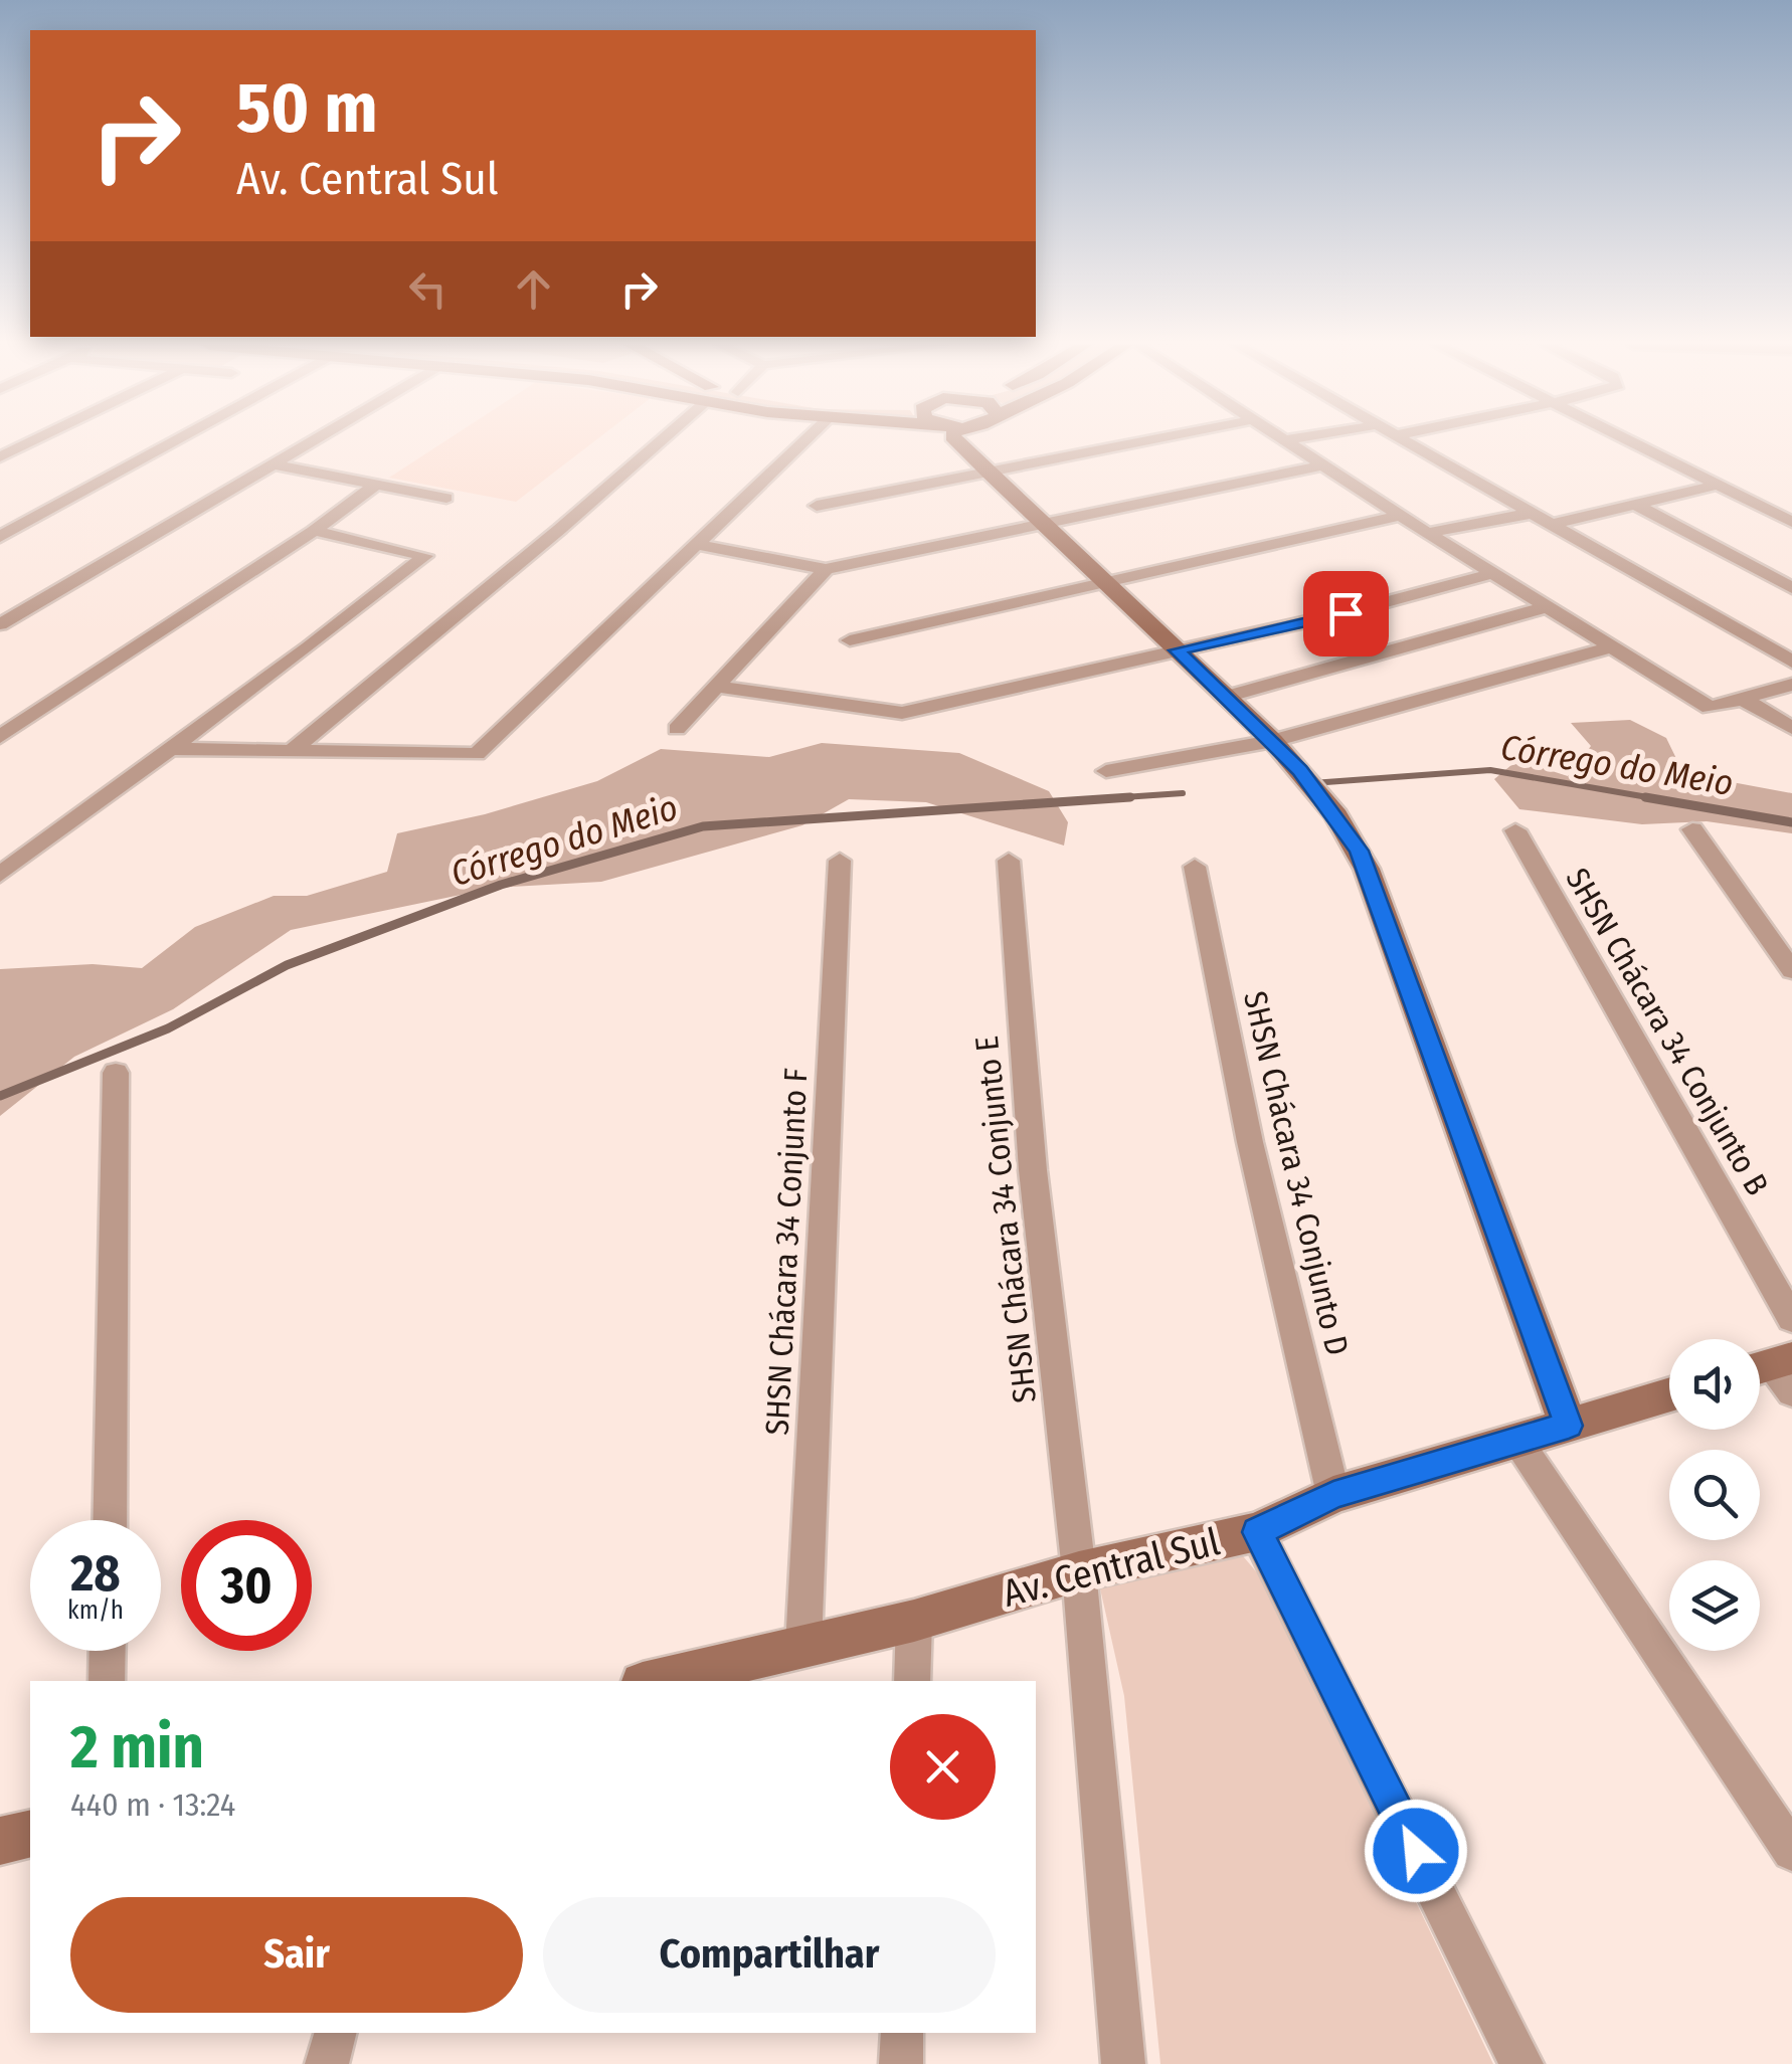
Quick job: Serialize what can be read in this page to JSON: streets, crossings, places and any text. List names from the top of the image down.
{
  "streets": {
    "main road": ["Av. Central Sul"],
    "street": [
      "SHSN Chácara 34 Conjunto B",
      "SHSN Chácara 34 Conjunto D",
      "SHSN Chácara 34 Conjunto E",
      "SHSN Chácara 34 Conjunto F"
    ]
  },
  "crossings": [
    ["SHSN Chácara 34 Conjunto D", "Av. Central Sul"],
    ["SHSN Chácara 34 Conjunto E", "Av. Central Sul"],
    ["SHSN Chácara 34 Conjunto F", "Av. Central Sul"]
  ],
  "water": ["Córrego do Meio"],
  "page": {
    "turn": ["50 m", "Av. Central Sul"],
    "speed": "28 km/h",
    "limit": "30",
    "heading": ["2 min", "440 m · 13:24"],
    "buttons": ["Sair", "Compartilhar"]
  }
}
